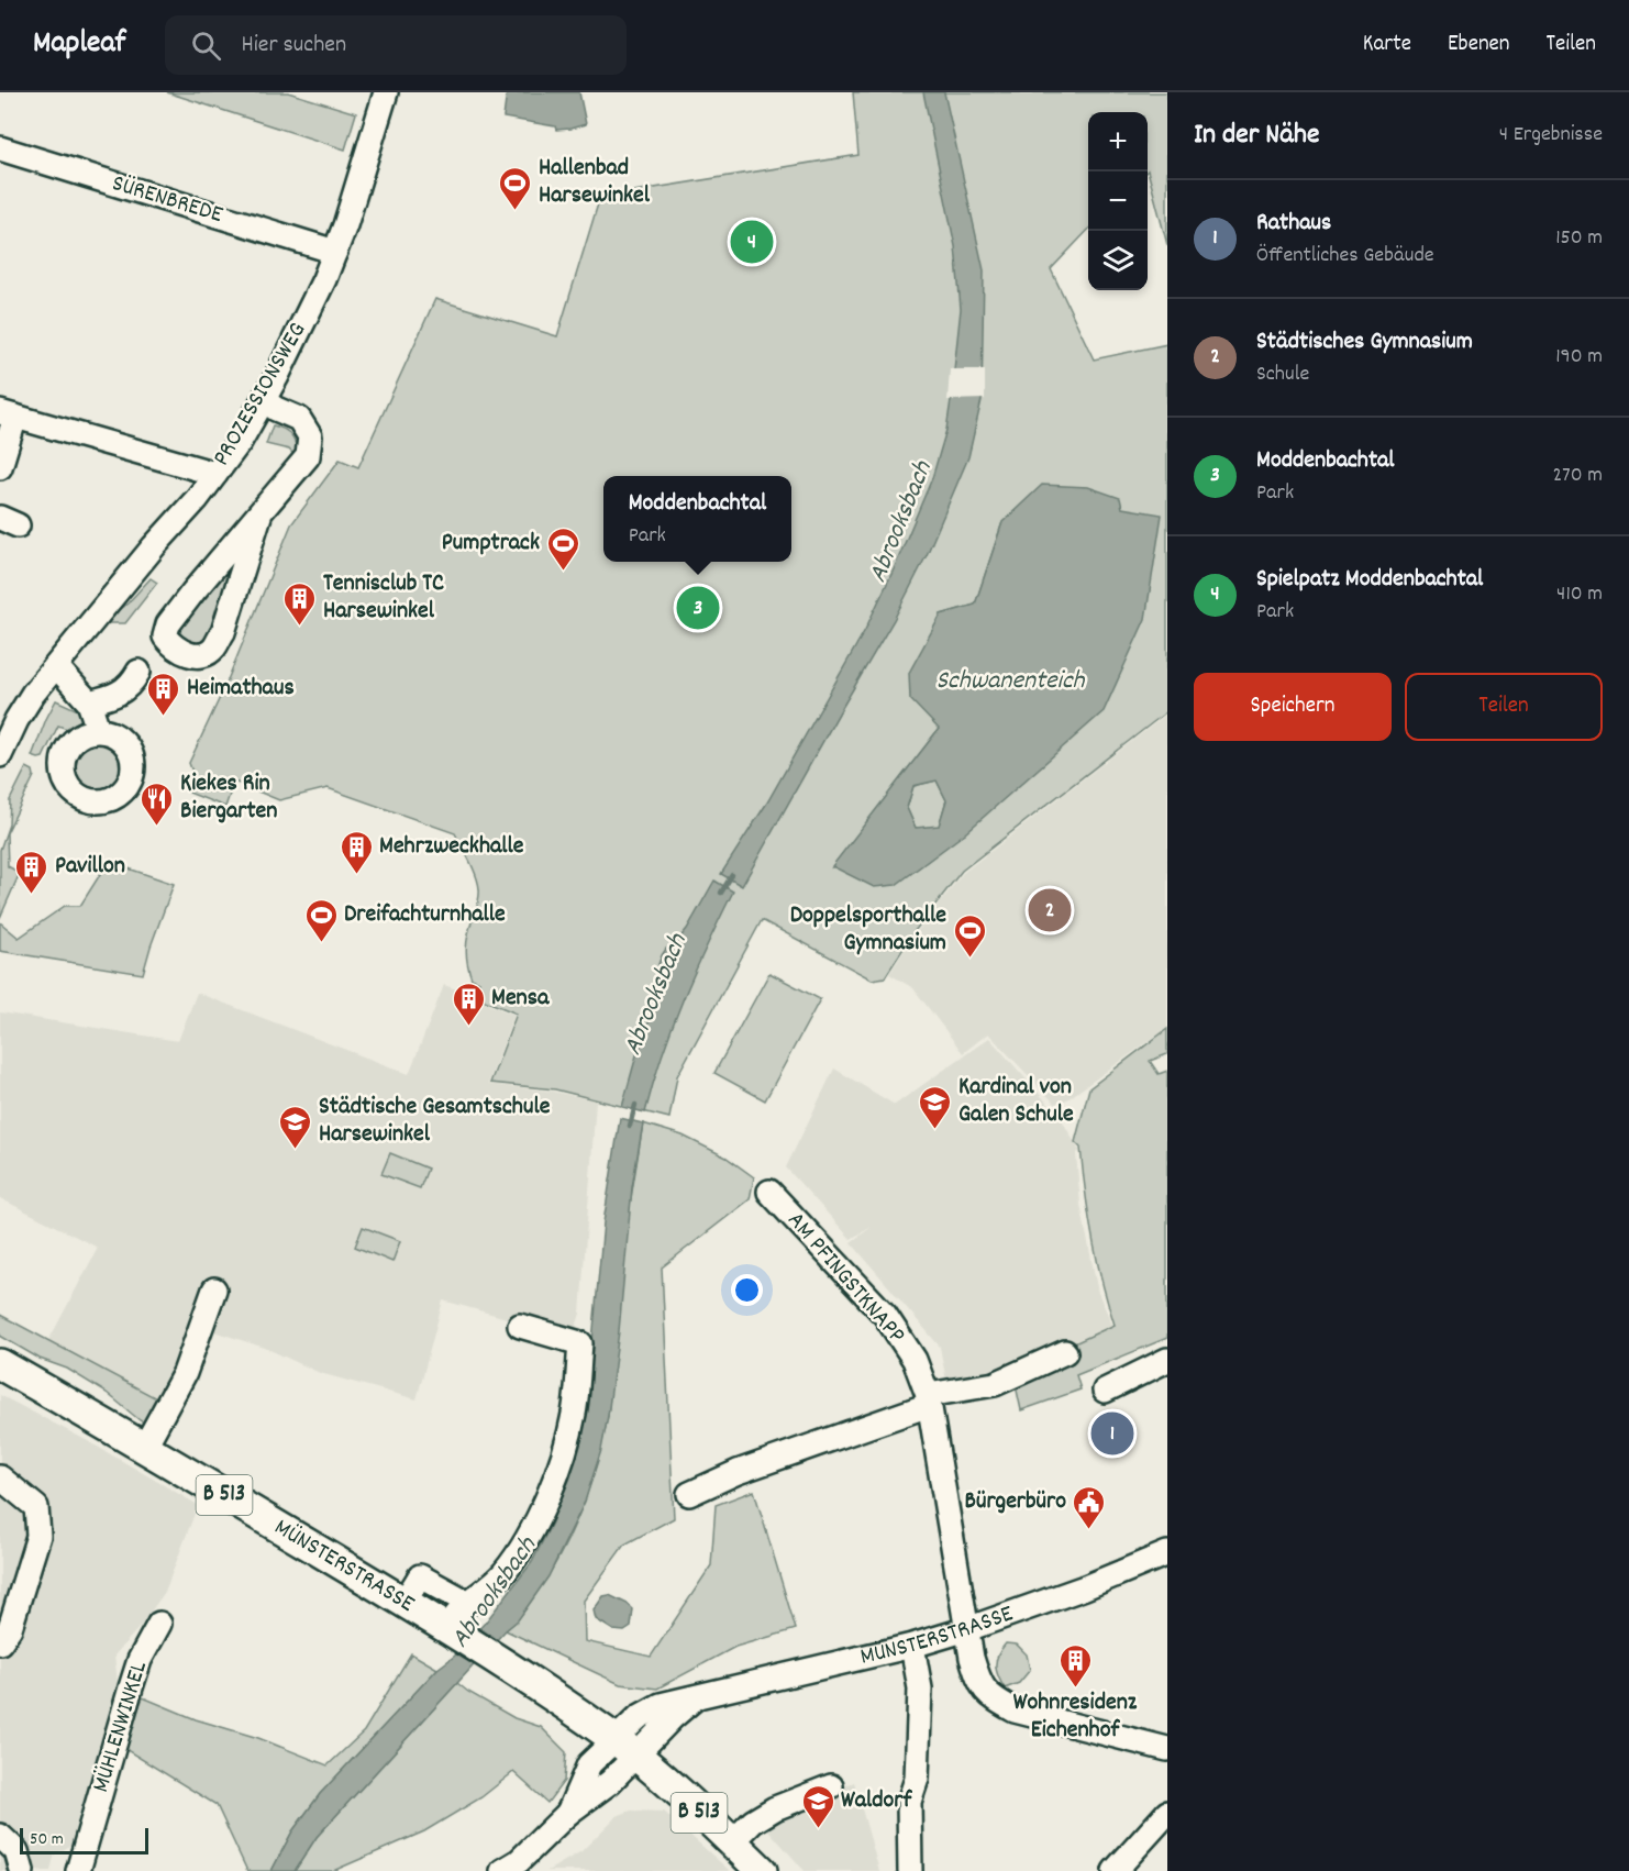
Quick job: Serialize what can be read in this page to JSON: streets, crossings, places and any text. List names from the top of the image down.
{
  "streets": {
    "main road": ["B 513", "MÜNSTERSTRASSE"],
    "street": [
      "SÜRENBREDE",
      "PROZESSIONSWEG",
      "AM PFINGSTKNAPP",
      "MÜHLENWINKEL"
    ]
  },
  "crossings": [
    ["SÜRENBREDE", "PROZESSIONSWEG"],
    ["AM PFINGSTKNAPP", "MÜNSTERSTRASSE"],
    ["B 513", "MÜNSTERSTRASSE"]
  ],
  "water": ["Abrooksbach", "Schwanenteich"],
  "places": {
    "sports": [
      "Hallenbad Harsewinkel",
      "Pumptrack",
      "Dreifachturnhalle",
      "Doppelsporthalle Gymnasium"
    ],
    "building": [
      "Tennisclub TC Harsewinkel",
      "Heimathaus",
      "Mehrzweckhalle",
      "Pavillon",
      "Mensa",
      "Wohnresidenz Eichenhof"
    ],
    "restaurant": ["Kiekes Rin Biergarten"],
    "school or university": ["Kardinal von Galen Schule", "Städtische Gesamtschule Harsewinkel", "Waldorf"],
    "public building": ["Bürgerbüro"]
  },
  "scale_bar": "50 m",
  "page": {
    "header": "Mapleaf",
    "search": "Hier suchen",
    "nav": ["Karte", "Ebenen", "Teilen"],
    "heading": ["In der Nähe", "4 Ergebnisse"],
    "map_buttons": ["+", "−"],
    "list": [
      {
        "mark": "1",
        "name": "Rathaus",
        "note": "Öffentliches Gebäude",
        "value": "150 m"
      },
      {
        "mark": "2",
        "name": "Städtisches Gymnasium",
        "note": "Schule",
        "value": "190 m"
      },
      {
        "mark": "3",
        "name": "Moddenbachtal",
        "note": "Park",
        "value": "270 m"
      },
      {
        "mark": "4",
        "name": "Spielpatz Moddenbachtal",
        "note": "Park",
        "value": "410 m"
      }
    ],
    "pins": [
      "4",
      "3",
      "2",
      "1"
    ],
    "popup": ["Moddenbachtal", "Park"],
    "buttons": ["Speichern", "Teilen"],
    "scale": "50 m"
  }
}
